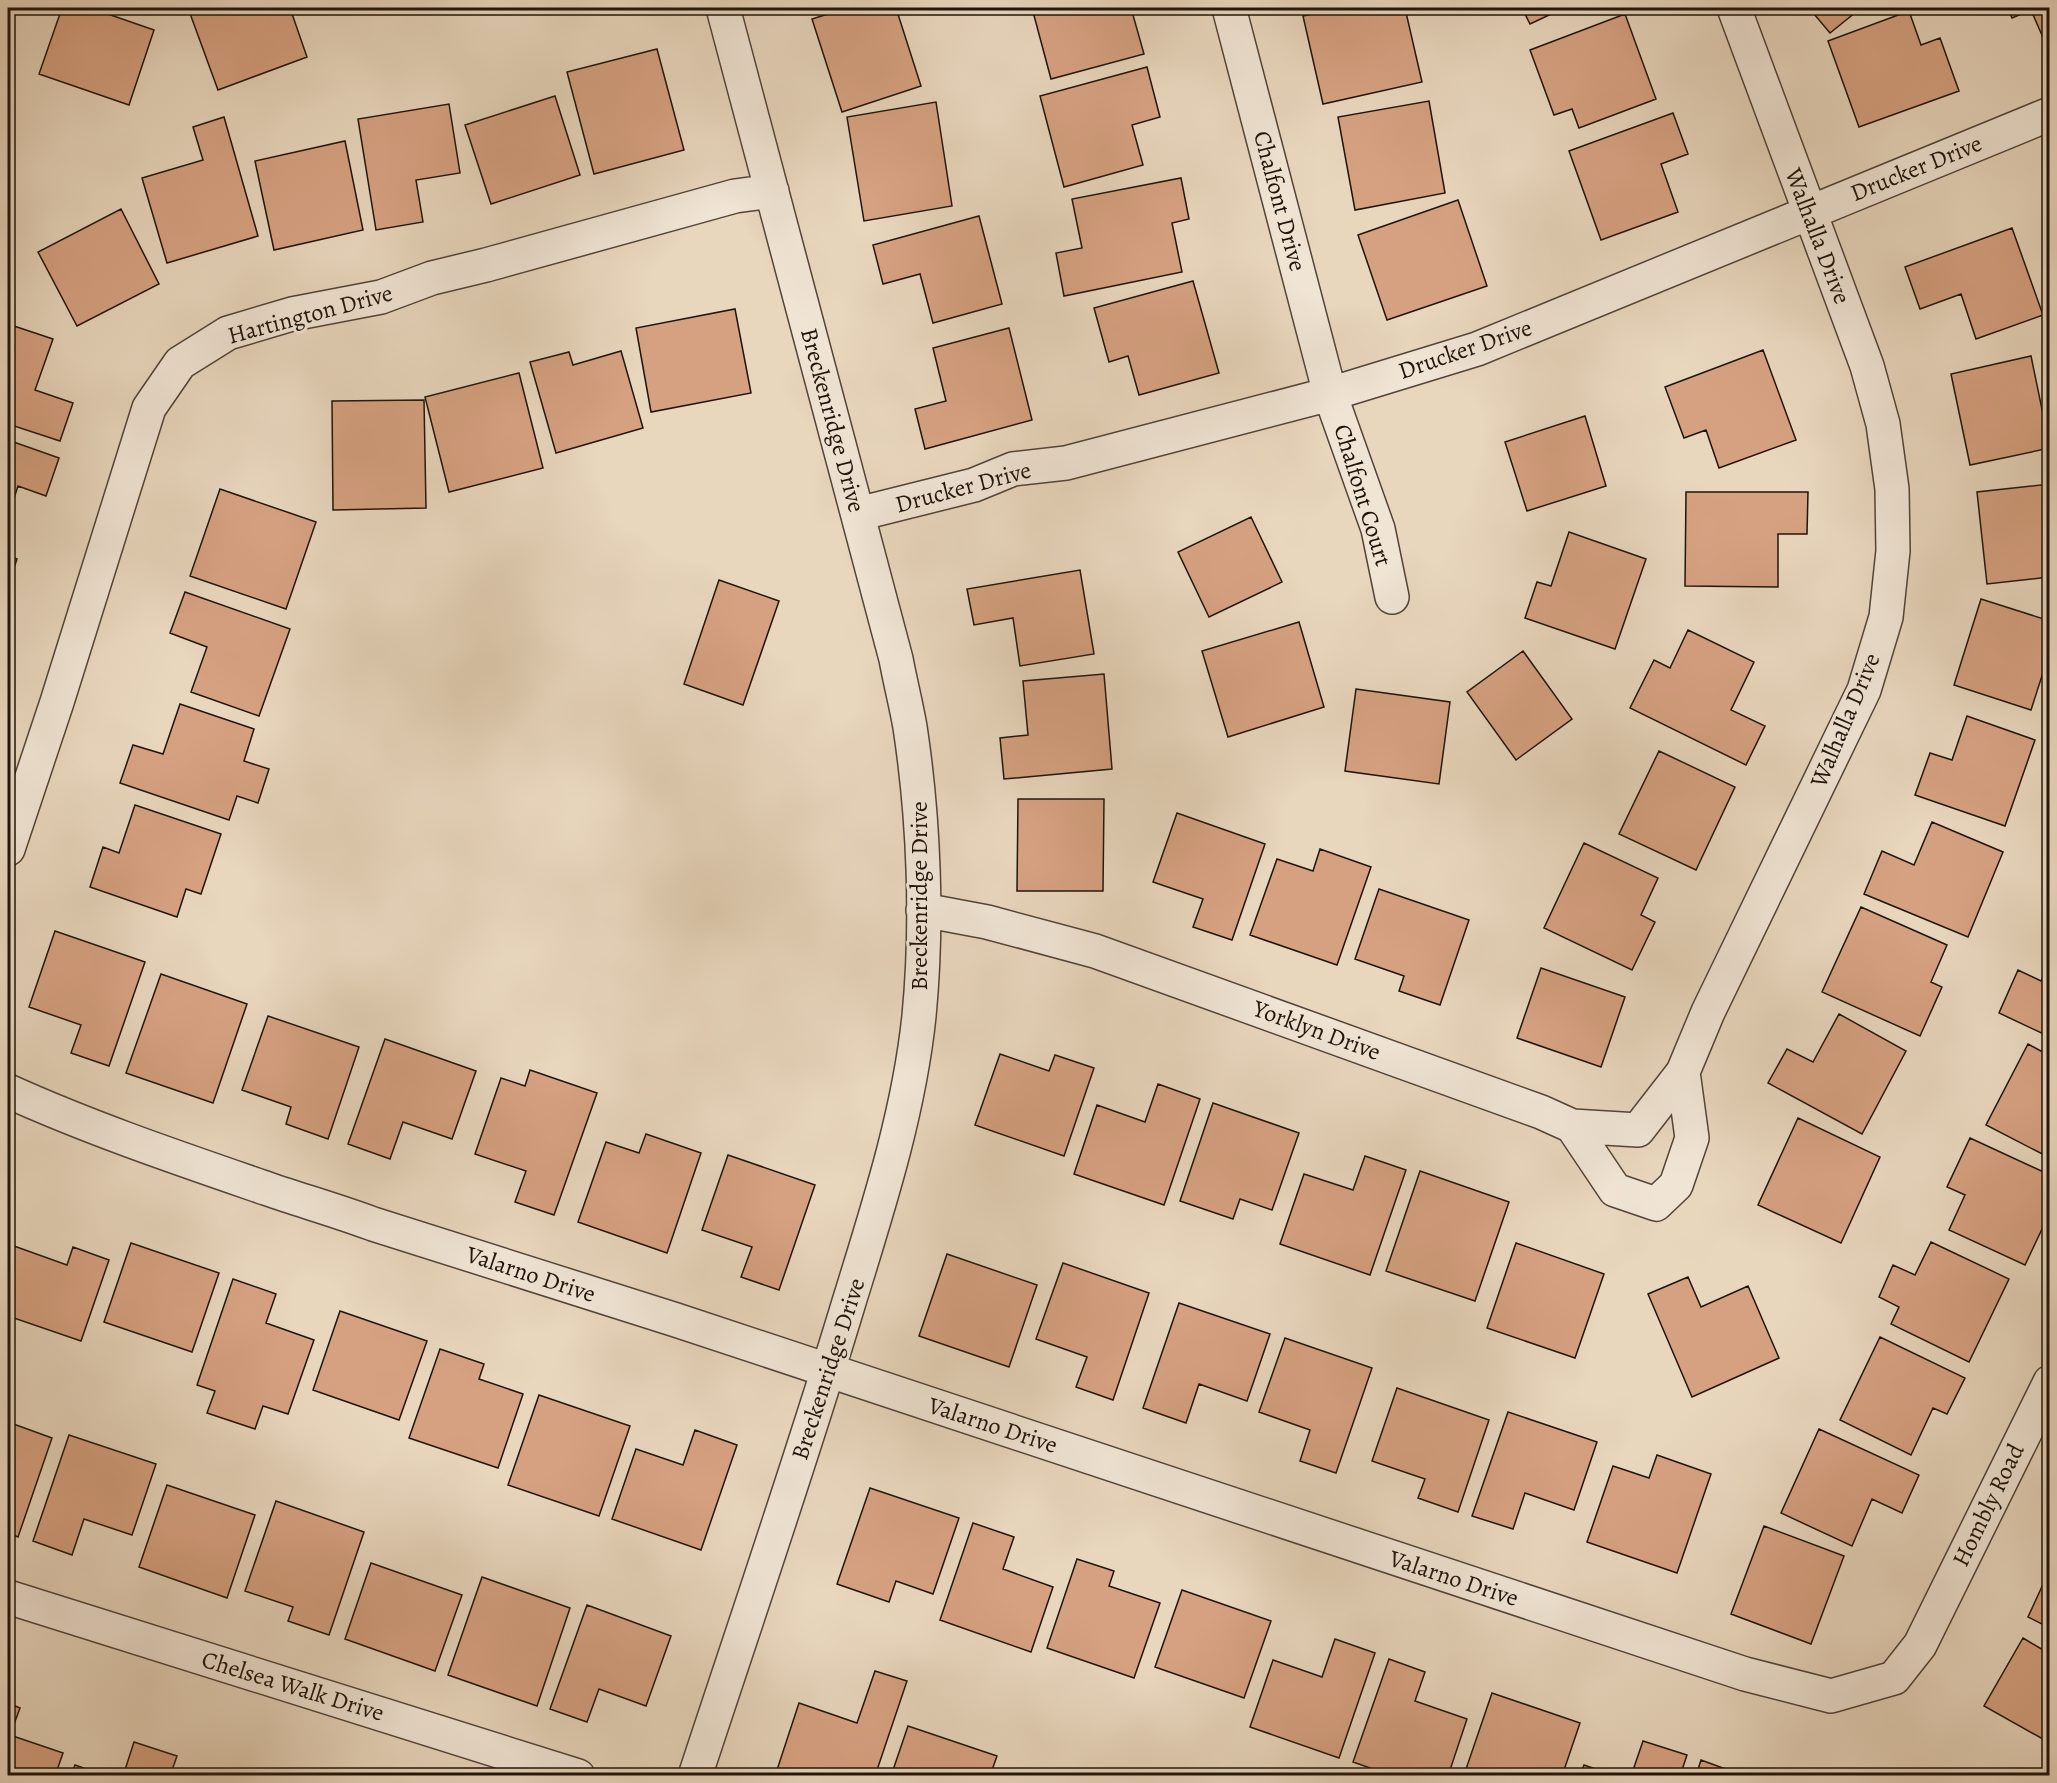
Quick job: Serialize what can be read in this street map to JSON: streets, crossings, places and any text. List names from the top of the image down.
{
  "streets": {
    "street": [
      "Drucker Drive",
      "Chalfont Drive",
      "Walhalla Drive",
      "Hartington Drive",
      "Breckenridge Drive",
      "Chalfont Court",
      "Yorklyn Drive",
      "Valarno Drive",
      "Hombly Road",
      "Chelsea Walk Drive"
    ]
  },
  "crossings": [
    ["Drucker Drive", "Chalfont Drive"],
    ["Drucker Drive", "Walhalla Drive"],
    ["Drucker Drive", "Breckenridge Drive"],
    ["Drucker Drive", "Chalfont Court"],
    ["Chalfont Drive", "Chalfont Court"],
    ["Walhalla Drive", "Yorklyn Drive"],
    ["Hartington Drive", "Breckenridge Drive"],
    ["Breckenridge Drive", "Yorklyn Drive"],
    ["Breckenridge Drive", "Valarno Drive"],
    ["Valarno Drive", "Hombly Road"]
  ]
}
